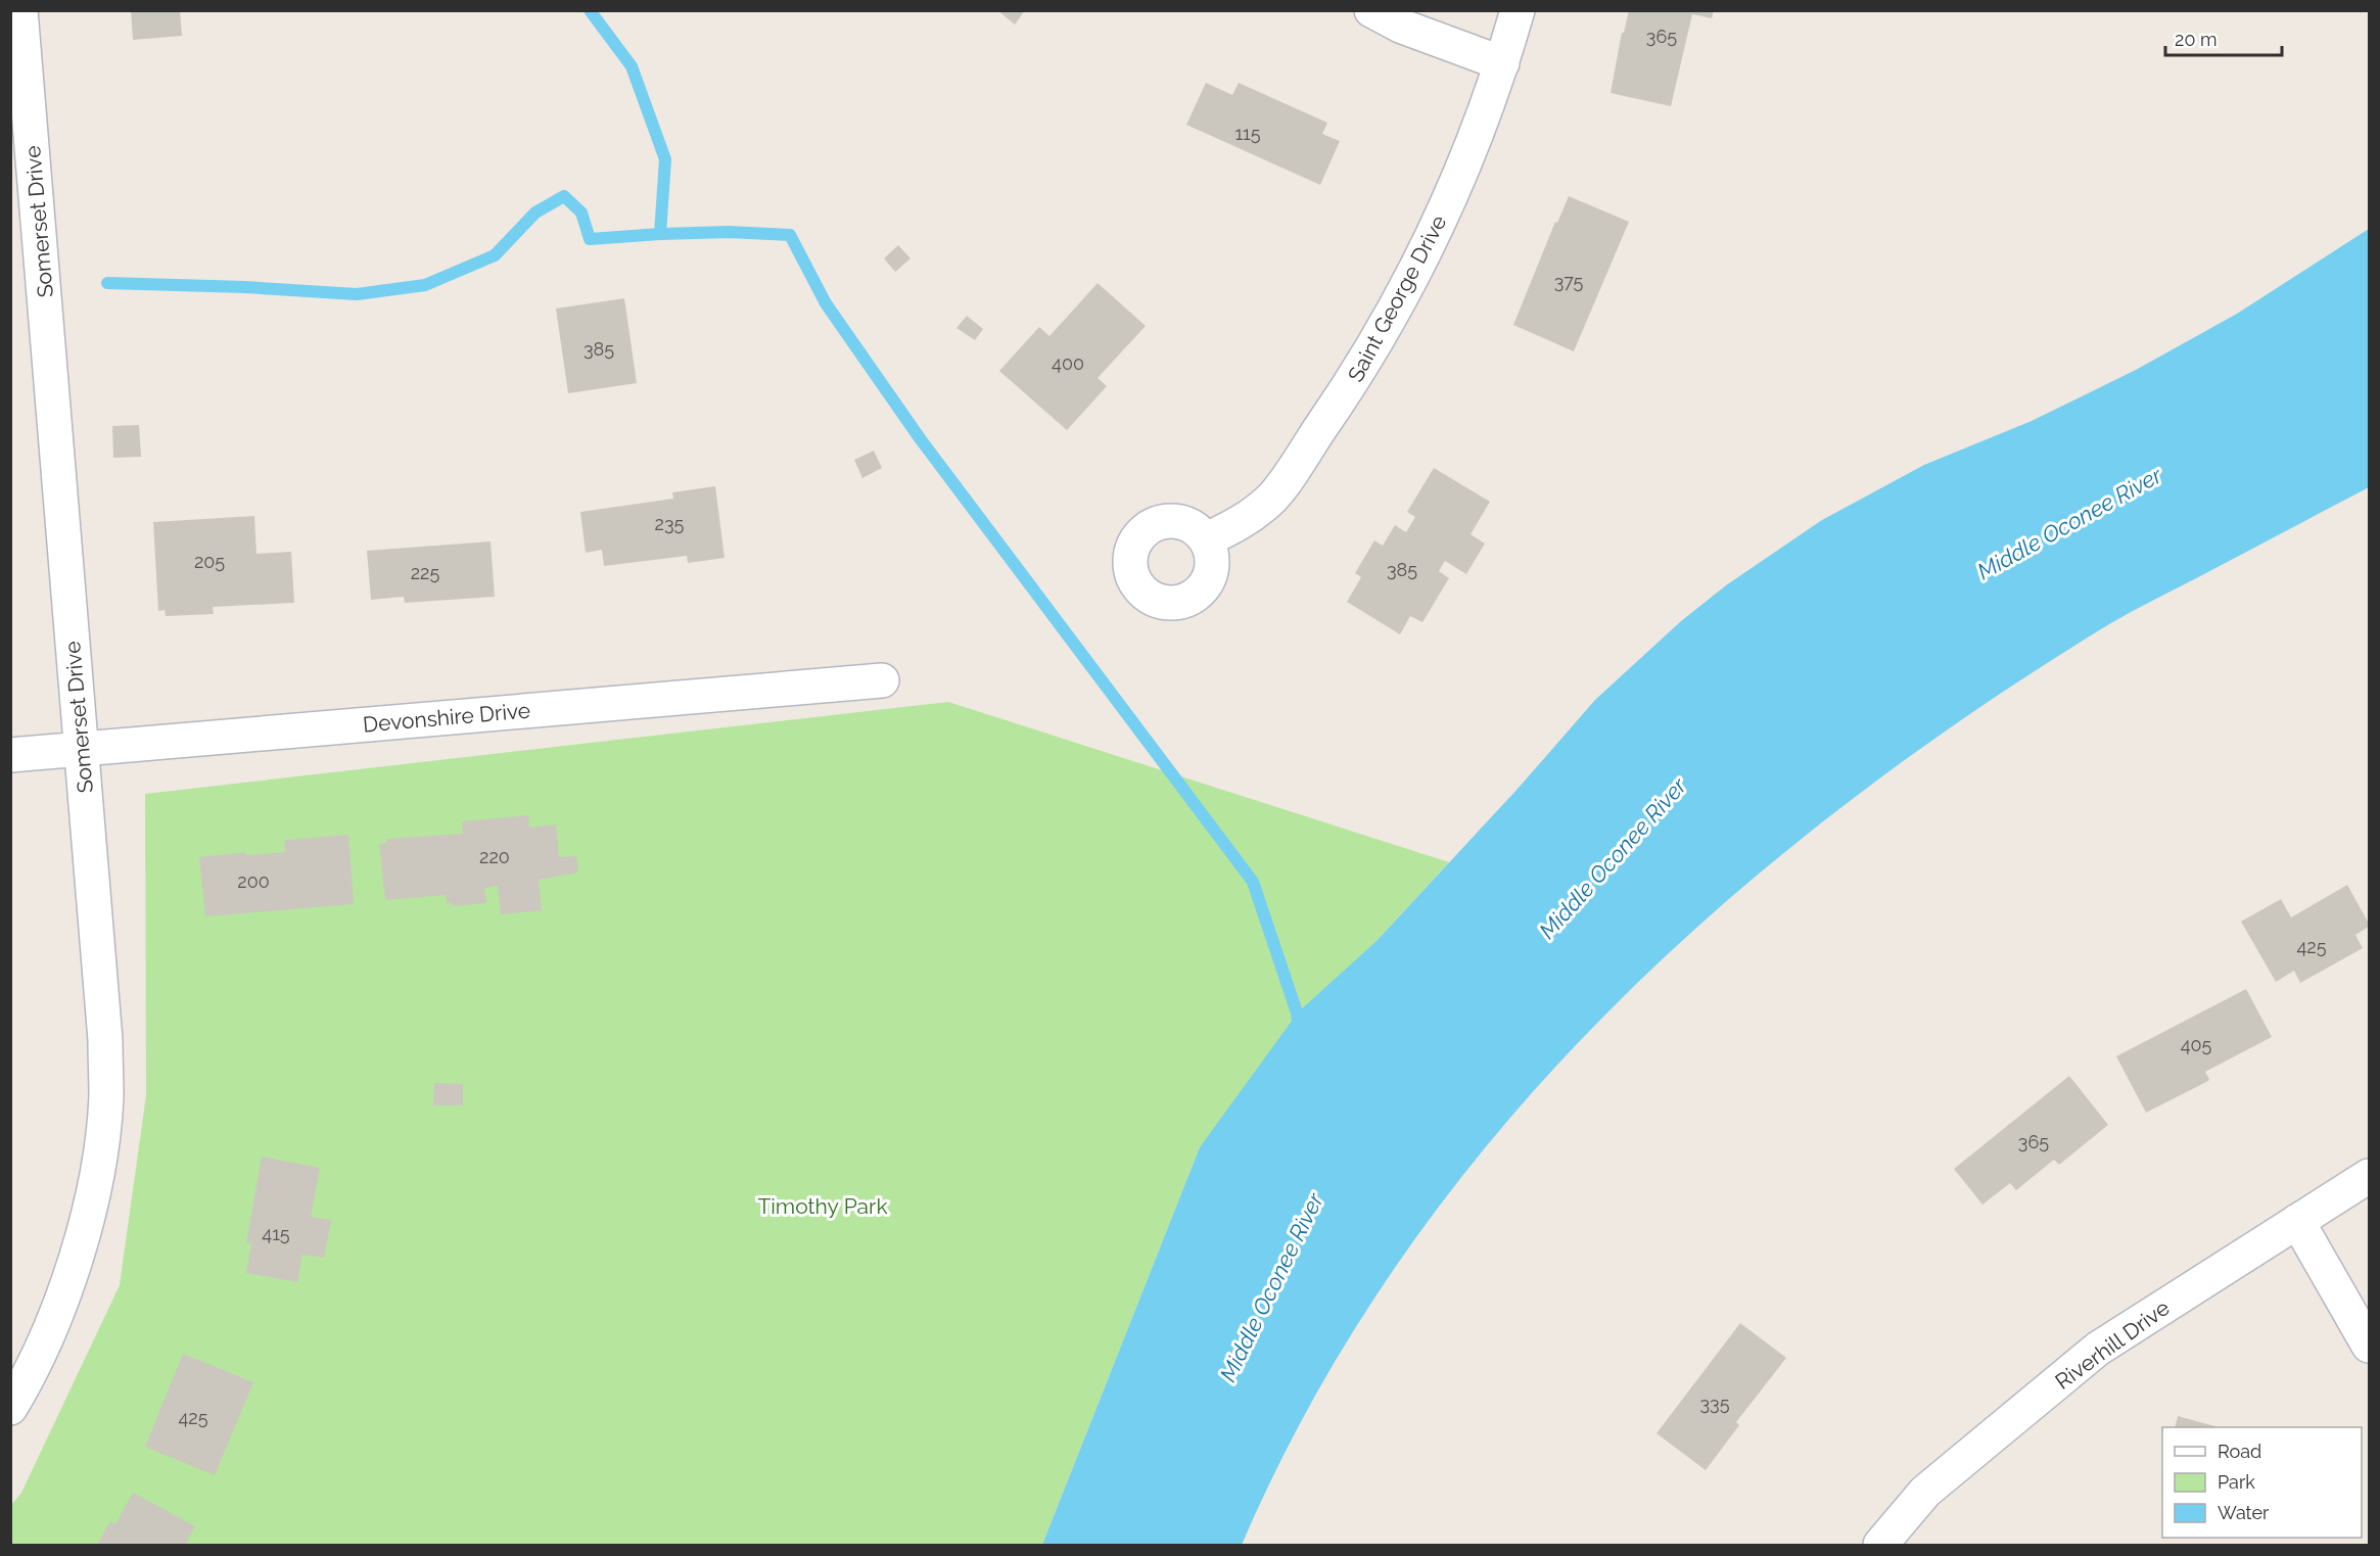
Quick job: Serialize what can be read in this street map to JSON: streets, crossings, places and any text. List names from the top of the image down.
{
  "streets": {
    "street": [
      "Somerset Drive",
      "Saint George Drive",
      "Devonshire Drive",
      "Riverhill Drive"
    ]
  },
  "crossings": [
    ["Somerset Drive", "Devonshire Drive"]
  ],
  "water": ["Middle Oconee River"],
  "parks": ["Timothy Park"],
  "house_numbers": [
    "365",
    "115",
    "375",
    "385",
    "400",
    "235",
    "205",
    "385",
    "225",
    "220",
    "200",
    "425",
    "405",
    "365",
    "415",
    "335",
    "425"
  ],
  "legend": ["Road", "Park", "Water"],
  "scale_bar": "20 m"
}
